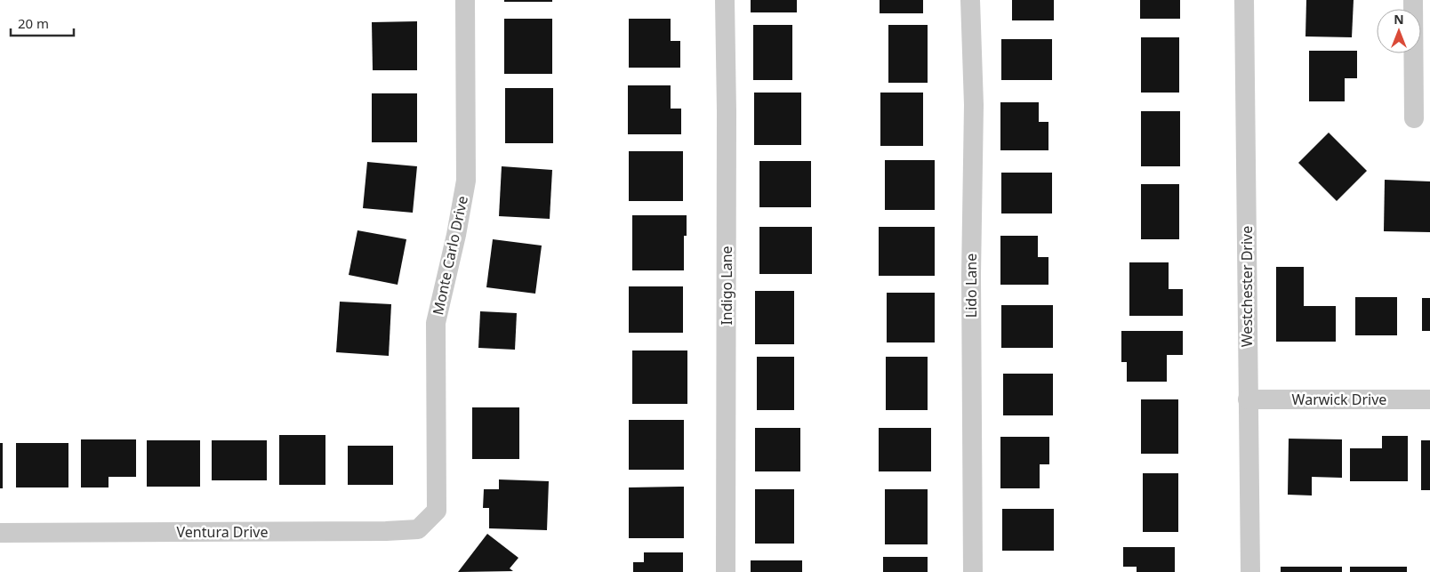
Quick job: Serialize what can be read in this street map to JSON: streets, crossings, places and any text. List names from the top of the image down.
{
  "streets": {
    "street": [
      "Monte Carlo Drive",
      "Indigo Lane",
      "Lido Lane",
      "Westchester Drive",
      "Warwick Drive",
      "Ventura Drive"
    ]
  },
  "crossings": [
    ["Monte Carlo Drive", "Ventura Drive"],
    ["Westchester Drive", "Warwick Drive"]
  ],
  "scale_bar": "20 m",
  "north": "top"
}
